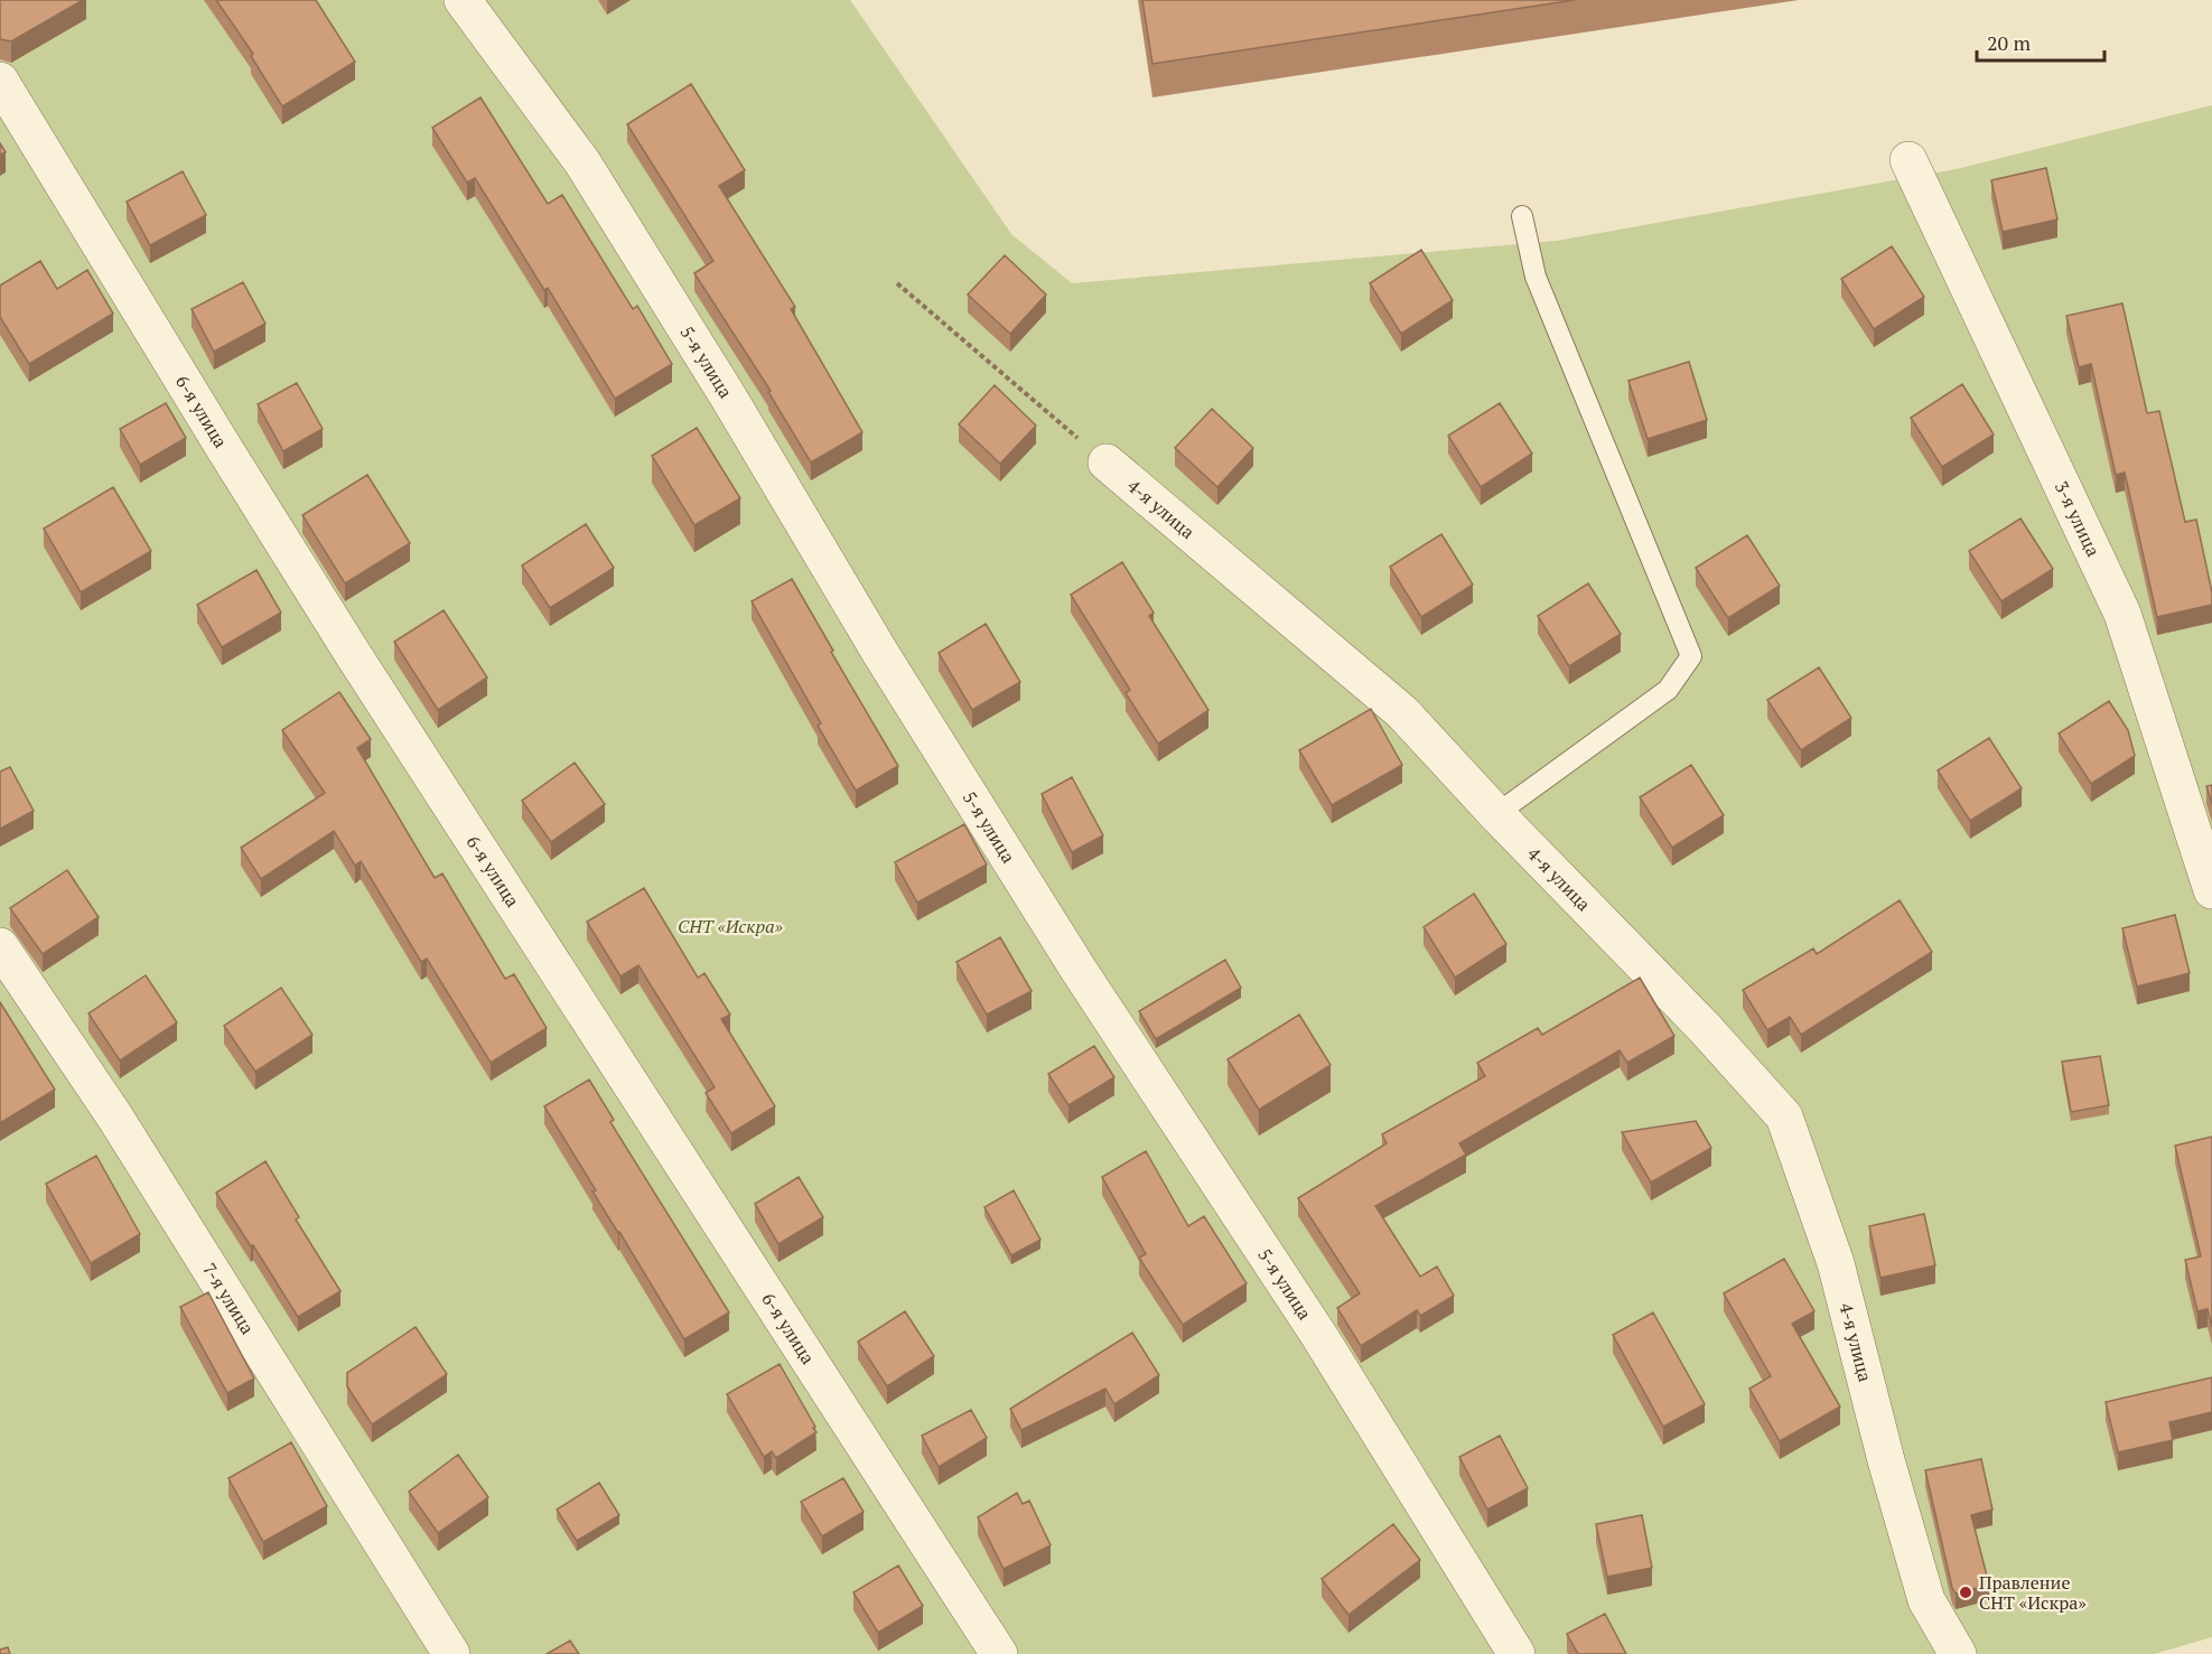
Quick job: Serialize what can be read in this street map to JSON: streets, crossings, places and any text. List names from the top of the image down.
{
  "streets": {
    "street": [
      "5-я улица",
      "6-я улица",
      "4-я улица",
      "3-я улица",
      "7-я улица"
    ]
  },
  "parks": ["СНТ «Искра»"],
  "places": ["Правление СНТ «Искра»"],
  "scale_bar": "20 m"
}
